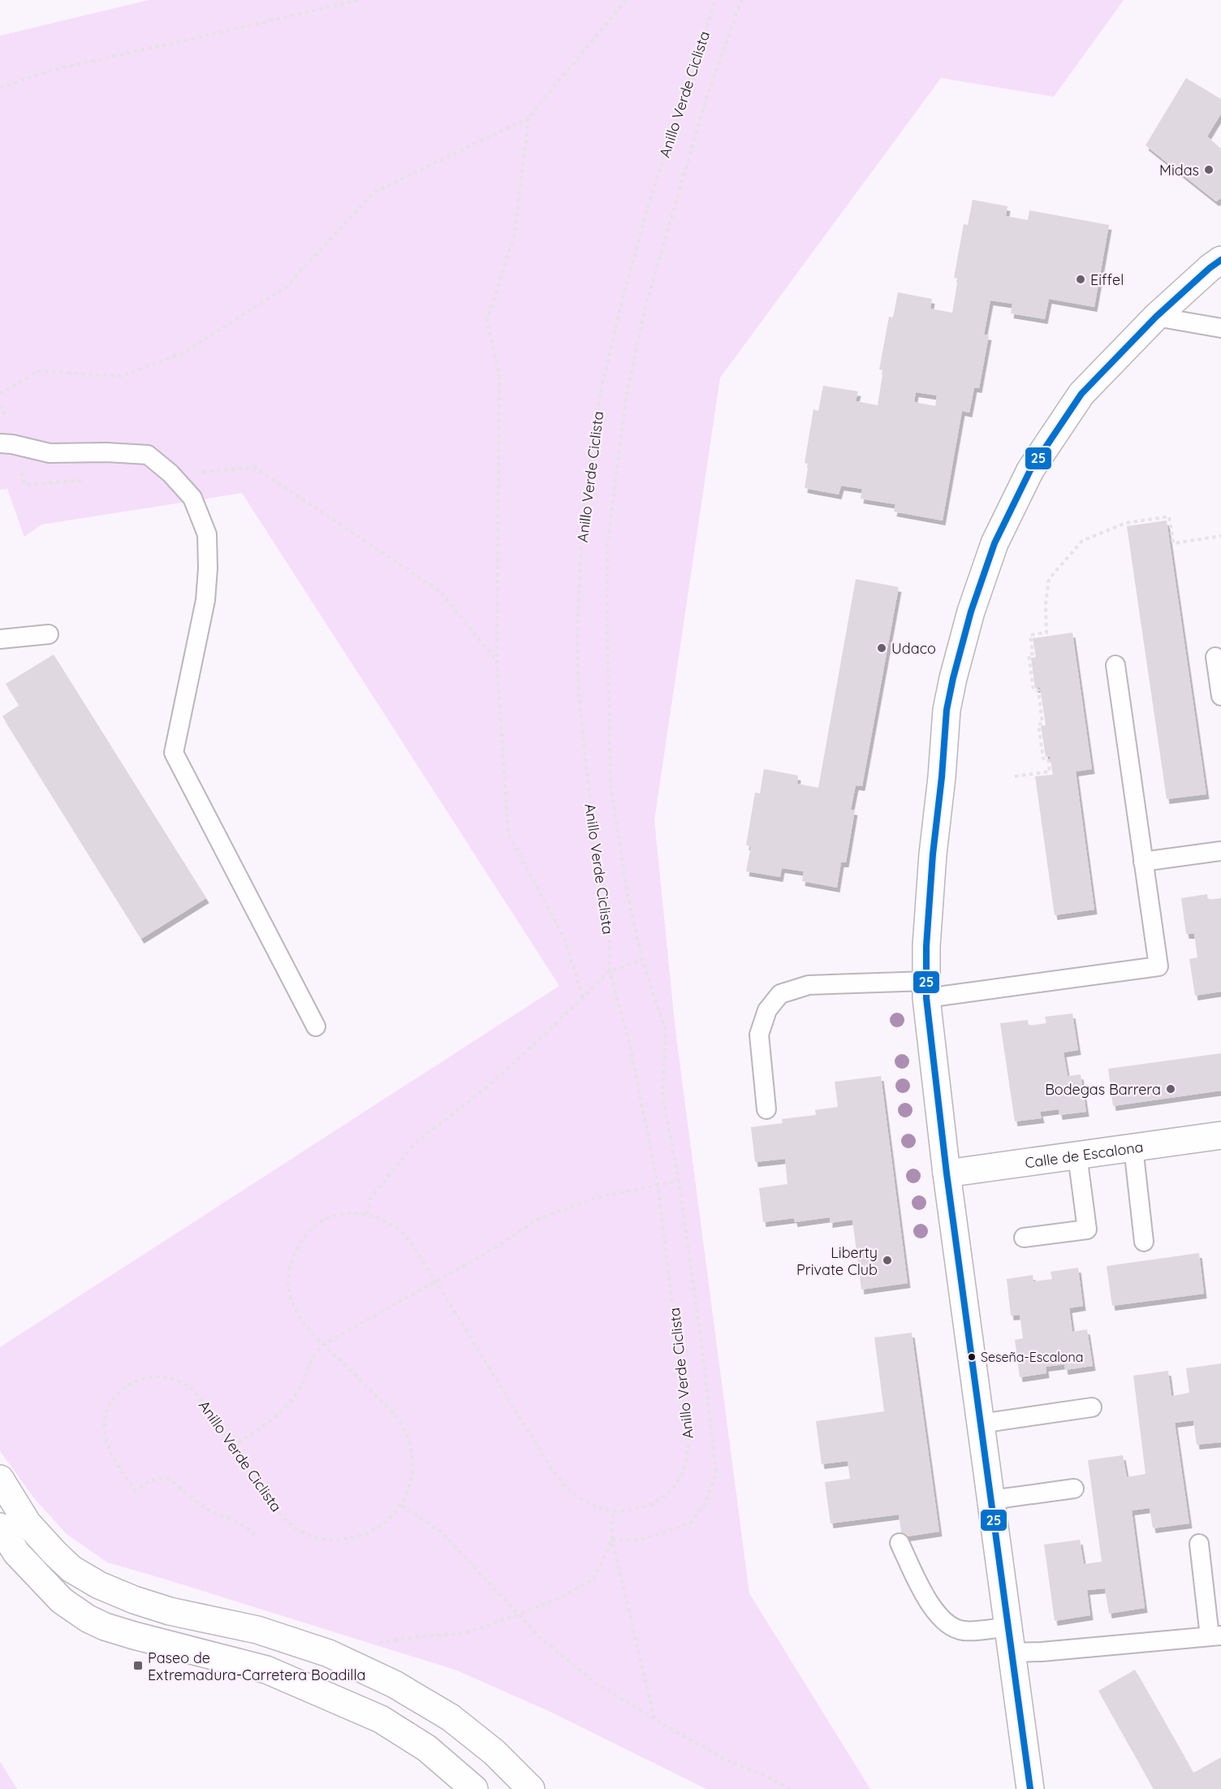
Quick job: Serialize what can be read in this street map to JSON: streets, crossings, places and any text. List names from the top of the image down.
{
  "streets": {
    "main road": ["Calle de Escalona"],
    "path": ["Anillo Verde Ciclista"]
  },
  "places": {
    "other": [
      "Midas",
      "Eiffel",
      "Udaco",
      "Bodegas Barrera",
      "Liberty Private Club",
      "Seseña-Escalona"
    ],
    "transit": ["Paseo de Extremadura-Carretera Boadilla"]
  },
  "lines": ["transit line 25"]
}
